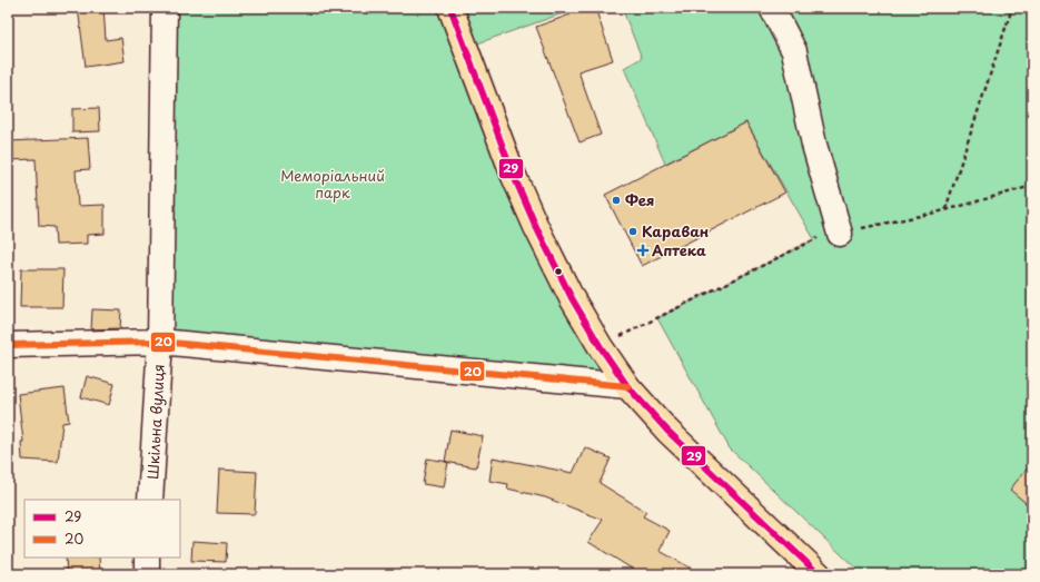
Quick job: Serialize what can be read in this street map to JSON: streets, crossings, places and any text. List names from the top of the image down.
{
  "streets": {
    "street": ["Шкільна вулиця"]
  },
  "parks": ["Меморіальний парк"],
  "places": {
    "other": ["Фея", "Караван"],
    "health": ["Аптека"]
  },
  "lines": ["transit line 29", "transit line 20"],
  "legend": ["29", "20"]
}
